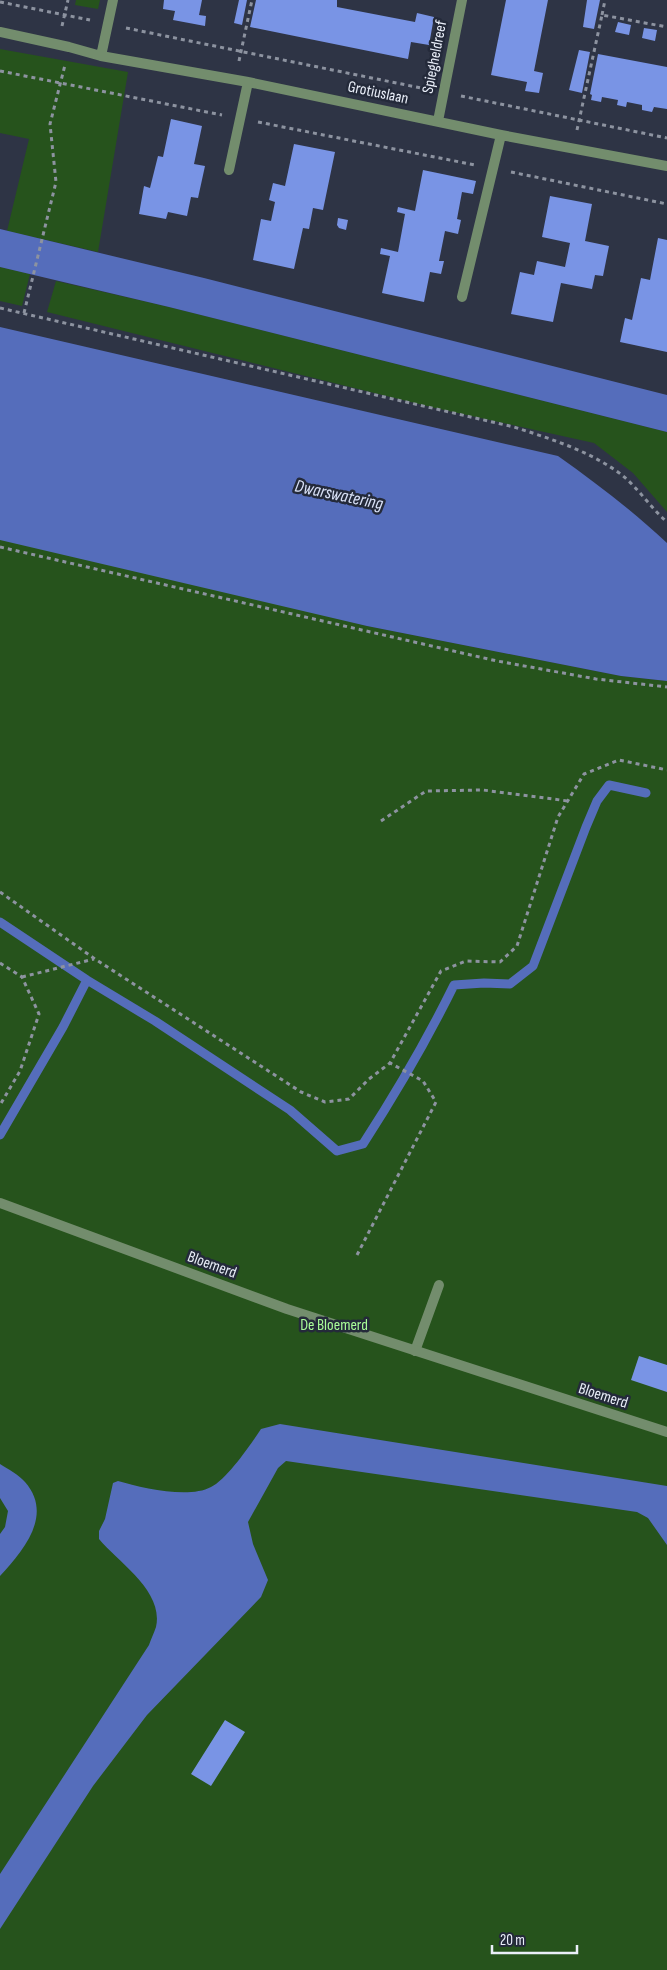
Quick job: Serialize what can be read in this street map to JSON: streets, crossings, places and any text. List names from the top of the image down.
{
  "streets": {
    "street": ["Spiegheldreef", "Grotiuslaan", "Bloemerd"]
  },
  "crossings": [
    ["Spiegheldreef", "Grotiuslaan"]
  ],
  "water": ["Dwarswatering"],
  "parks": ["De Bloemerd"],
  "scale_bar": "20 m"
}
